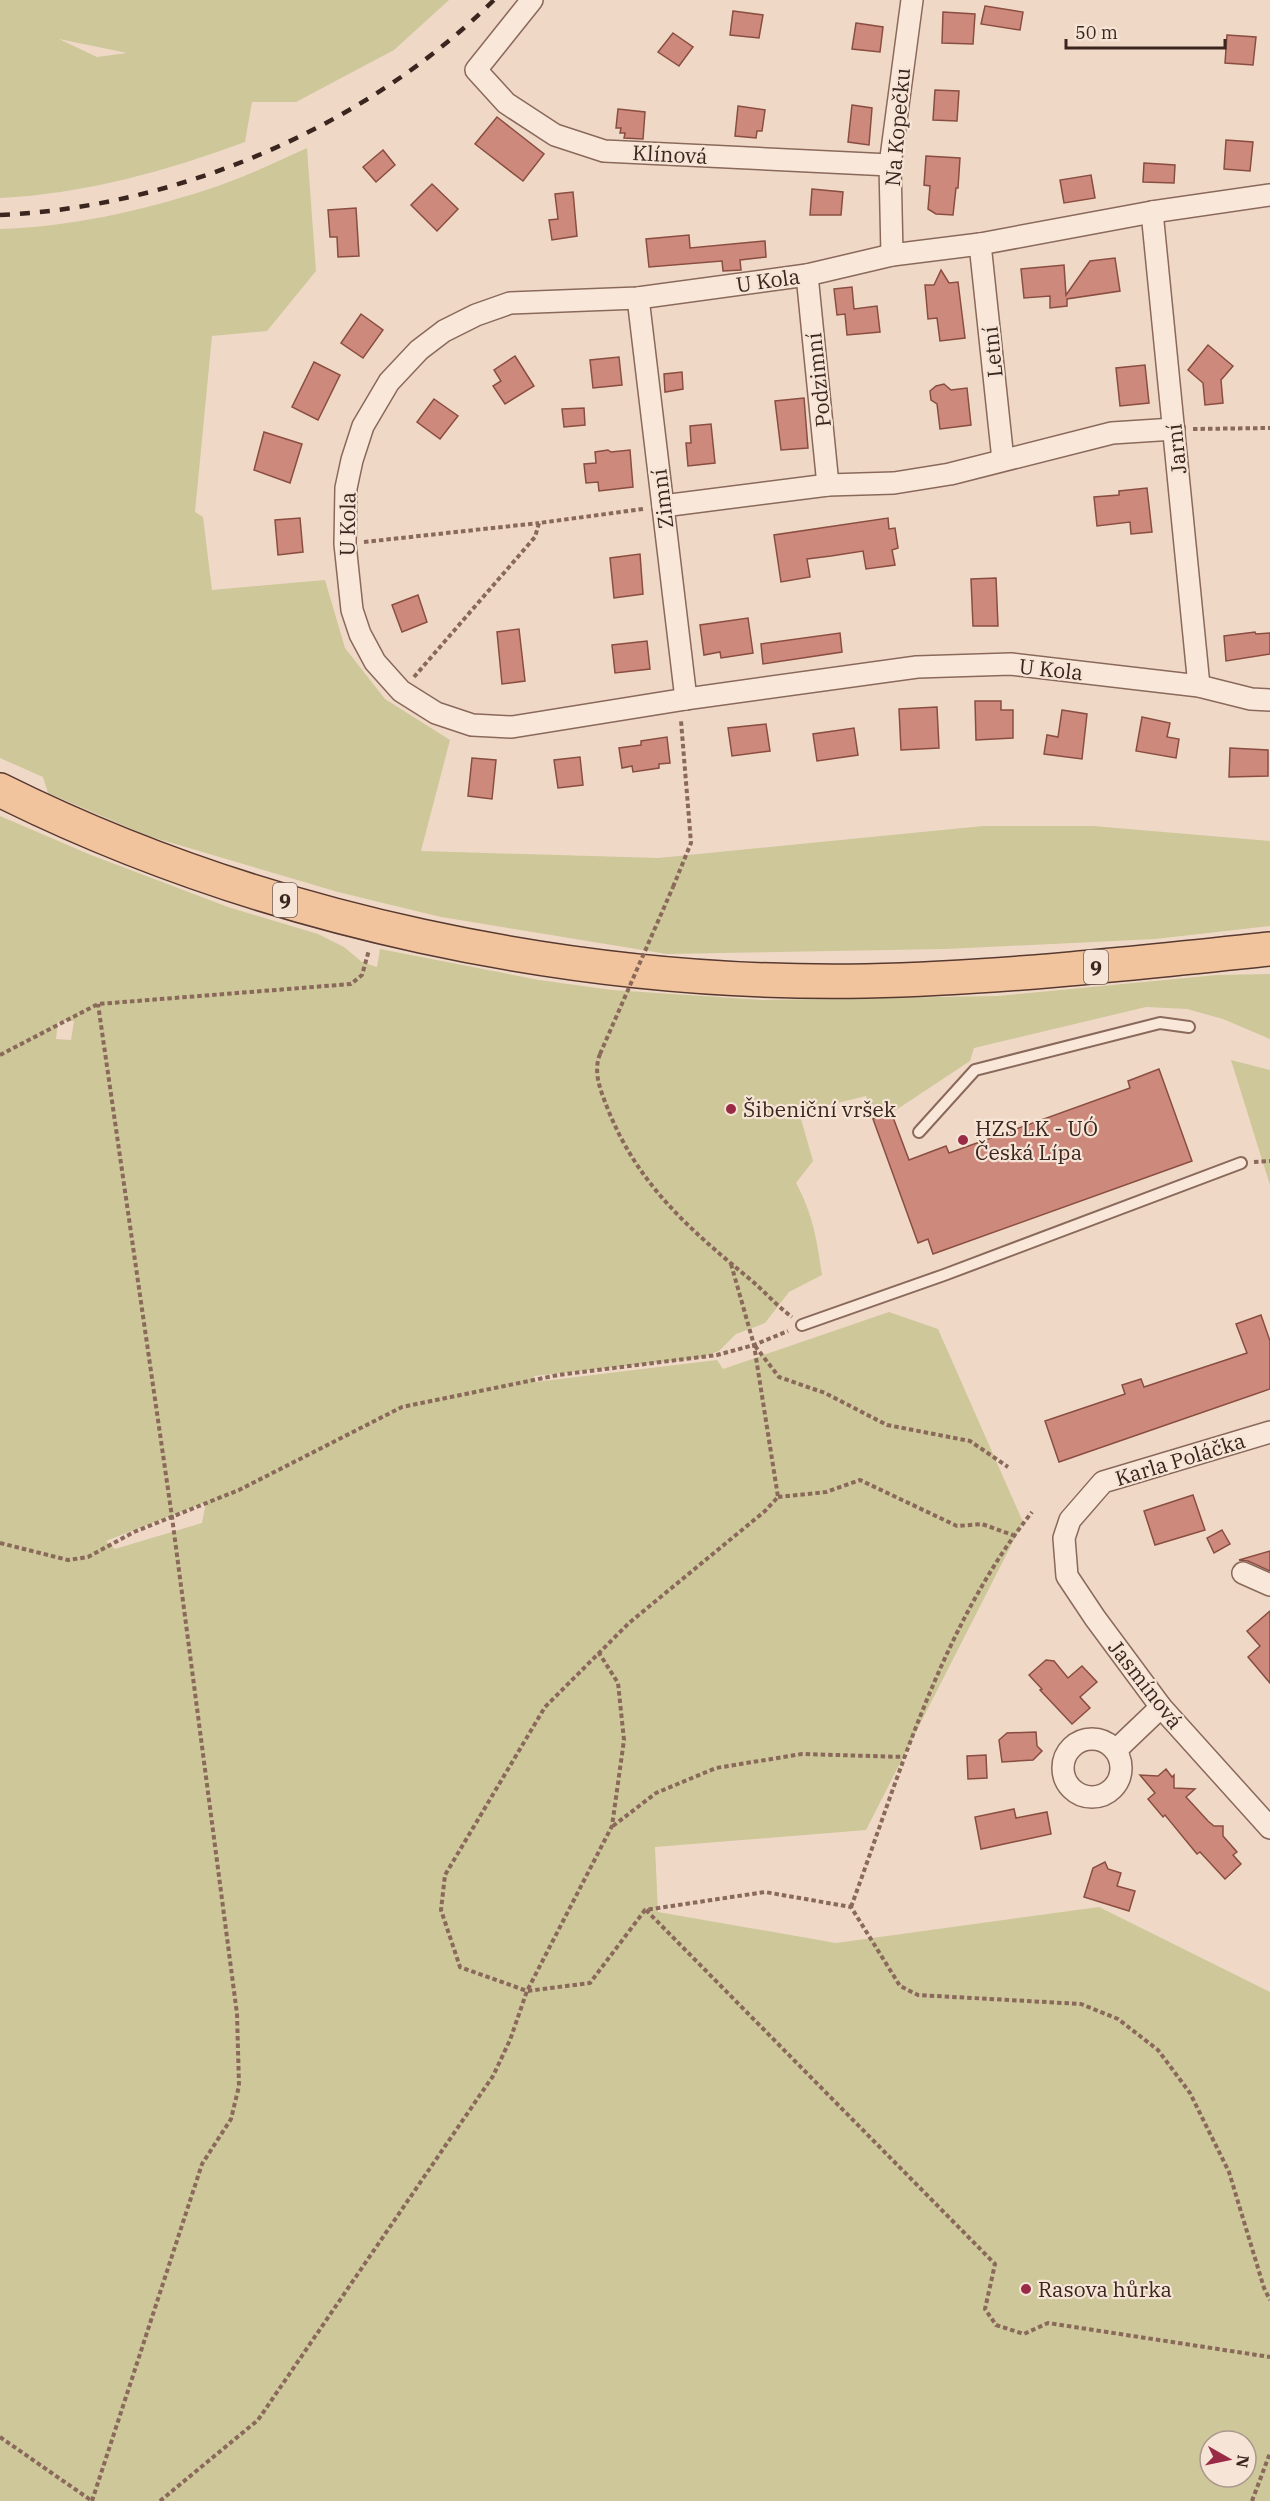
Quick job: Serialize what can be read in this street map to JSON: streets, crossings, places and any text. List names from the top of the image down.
{
  "streets": {
    "main road": ["9"],
    "street": [
      "Na Kopečku",
      "Klínová",
      "U Kola",
      "Letní",
      "Podzimní",
      "Jarní",
      "Zimní",
      "Karla Poláčka",
      "Jasmínová"
    ]
  },
  "crossings": [
    ["Na Kopečku", "Klínová"],
    ["Na Kopečku", "U Kola"],
    ["U Kola", "Letní"],
    ["U Kola", "Podzimní"],
    ["U Kola", "Jarní"],
    ["U Kola", "Zimní"],
    ["Karla Poláčka", "Jasmínová"]
  ],
  "places": ["Šibeniční vršek", "HZS LK - UÓ Česká Lípa", "Rasova hůrka"],
  "scale_bar": "50 m",
  "north": "right"
}
